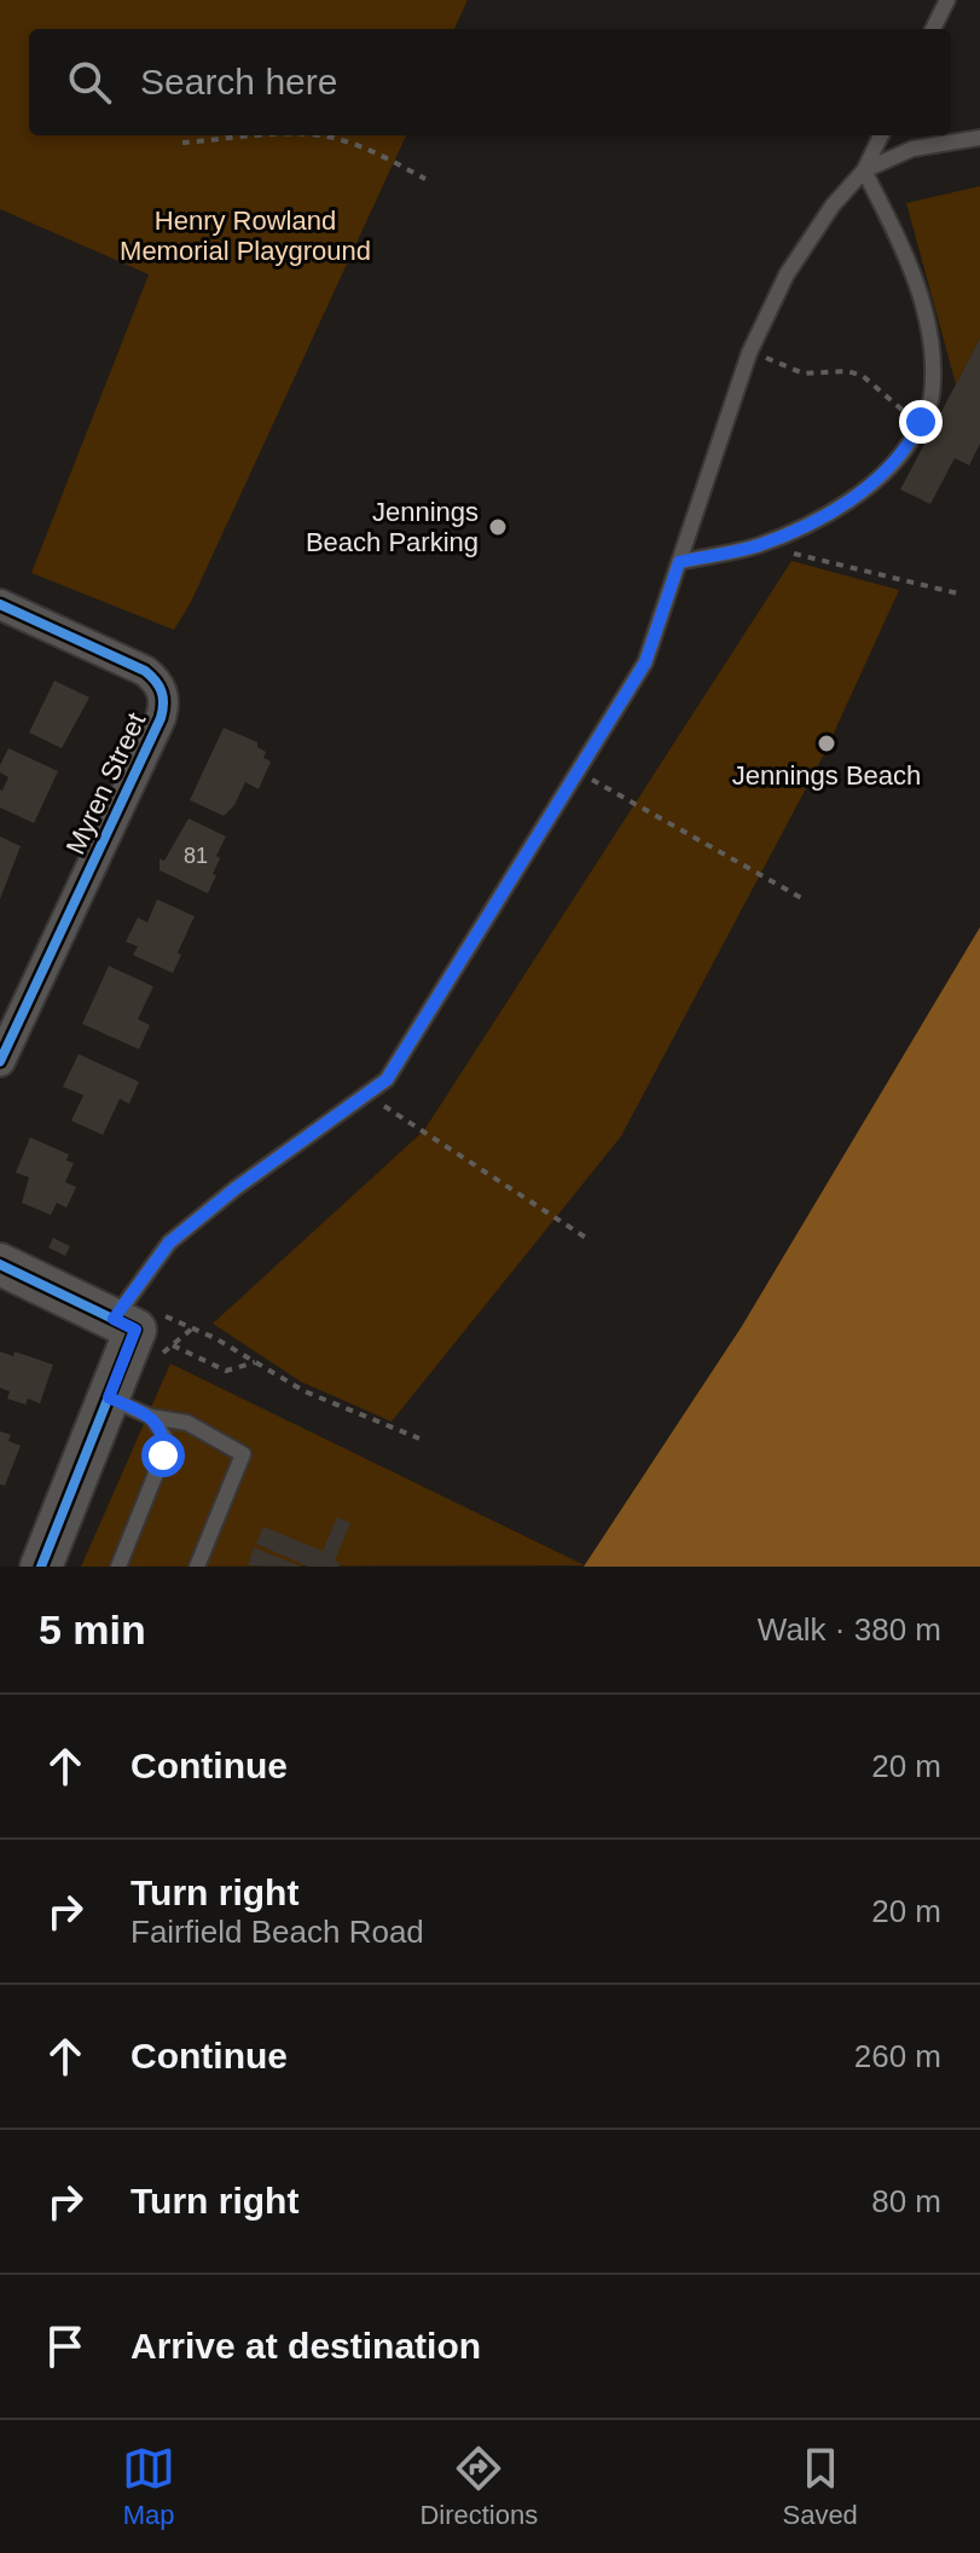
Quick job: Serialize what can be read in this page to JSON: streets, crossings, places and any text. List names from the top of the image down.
{
  "streets": {
    "street": ["Myren Street"]
  },
  "parks": ["Henry Rowland Memorial Playground"],
  "places": ["Jennings Beach Parking", "Jennings Beach"],
  "house_numbers": ["81"],
  "page": {
    "search": "Search here",
    "heading": ["5 min", "Walk · 380 m"],
    "list": [
      ["Continue", "20 m"],
      ["Turn right", "Fairfield Beach Road", "20 m"],
      ["Continue", "260 m"],
      ["Turn right", "80 m"],
      "Arrive at destination"
    ],
    "nav": ["Map", "Directions", "Saved"]
  }
}
